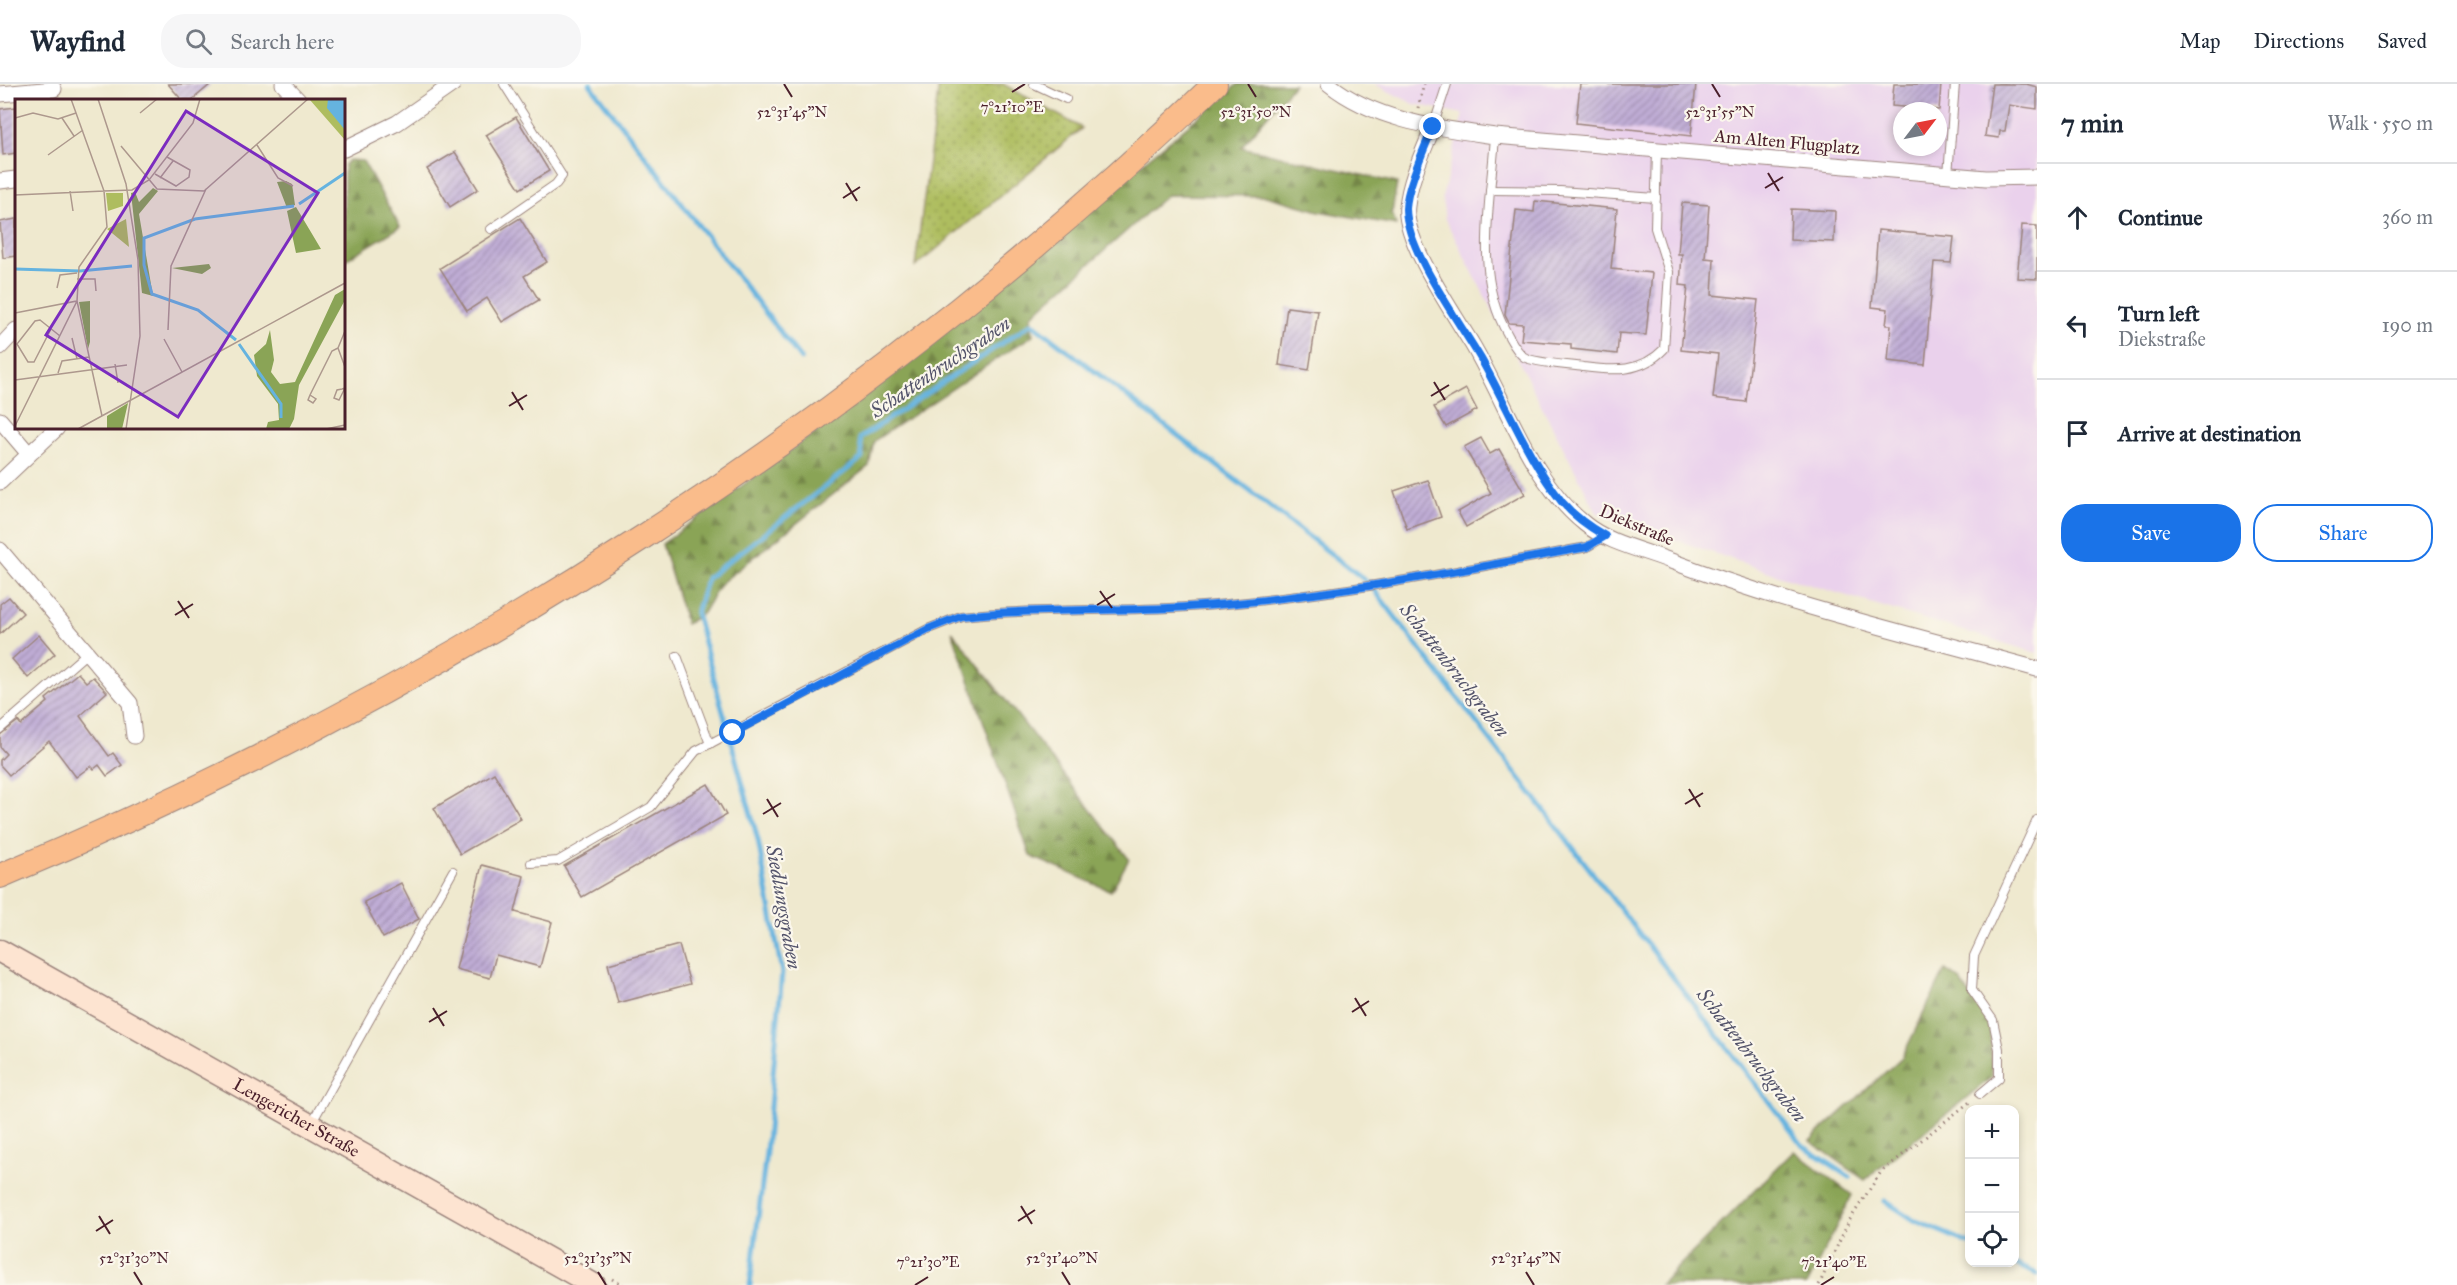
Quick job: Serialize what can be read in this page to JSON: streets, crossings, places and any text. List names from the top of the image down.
{
  "streets": {
    "main road": ["Lengericher Straße"],
    "street": ["Am Alten Flugplatz", "Diekstraße"]
  },
  "crossings": [
    ["Am Alten Flugplatz", "Diekstraße"]
  ],
  "water": ["Schattenbruchgraben", "Siedlungsgraben"],
  "north": "top right",
  "page": {
    "header": "Wayfind",
    "search": "Search here",
    "nav": ["Map", "Directions", "Saved"],
    "heading": ["7 min", "Walk · 550 m"],
    "list": [
      ["Continue", "360 m"],
      ["Turn left", "Diekstraße", "190 m"],
      "Arrive at destination"
    ],
    "buttons": ["Save", "Share"],
    "map_buttons": ["+", "−"]
  },
  "coordinates": [
    "7°21'10\"E",
    "52°31'45\"N",
    "52°31'50\"N",
    "52°31'55\"N",
    "52°31'30\"N",
    "52°31'35\"N",
    "52°31'40\"N",
    "7°21'30\"E",
    "7°21'40\"E"
  ]
}
